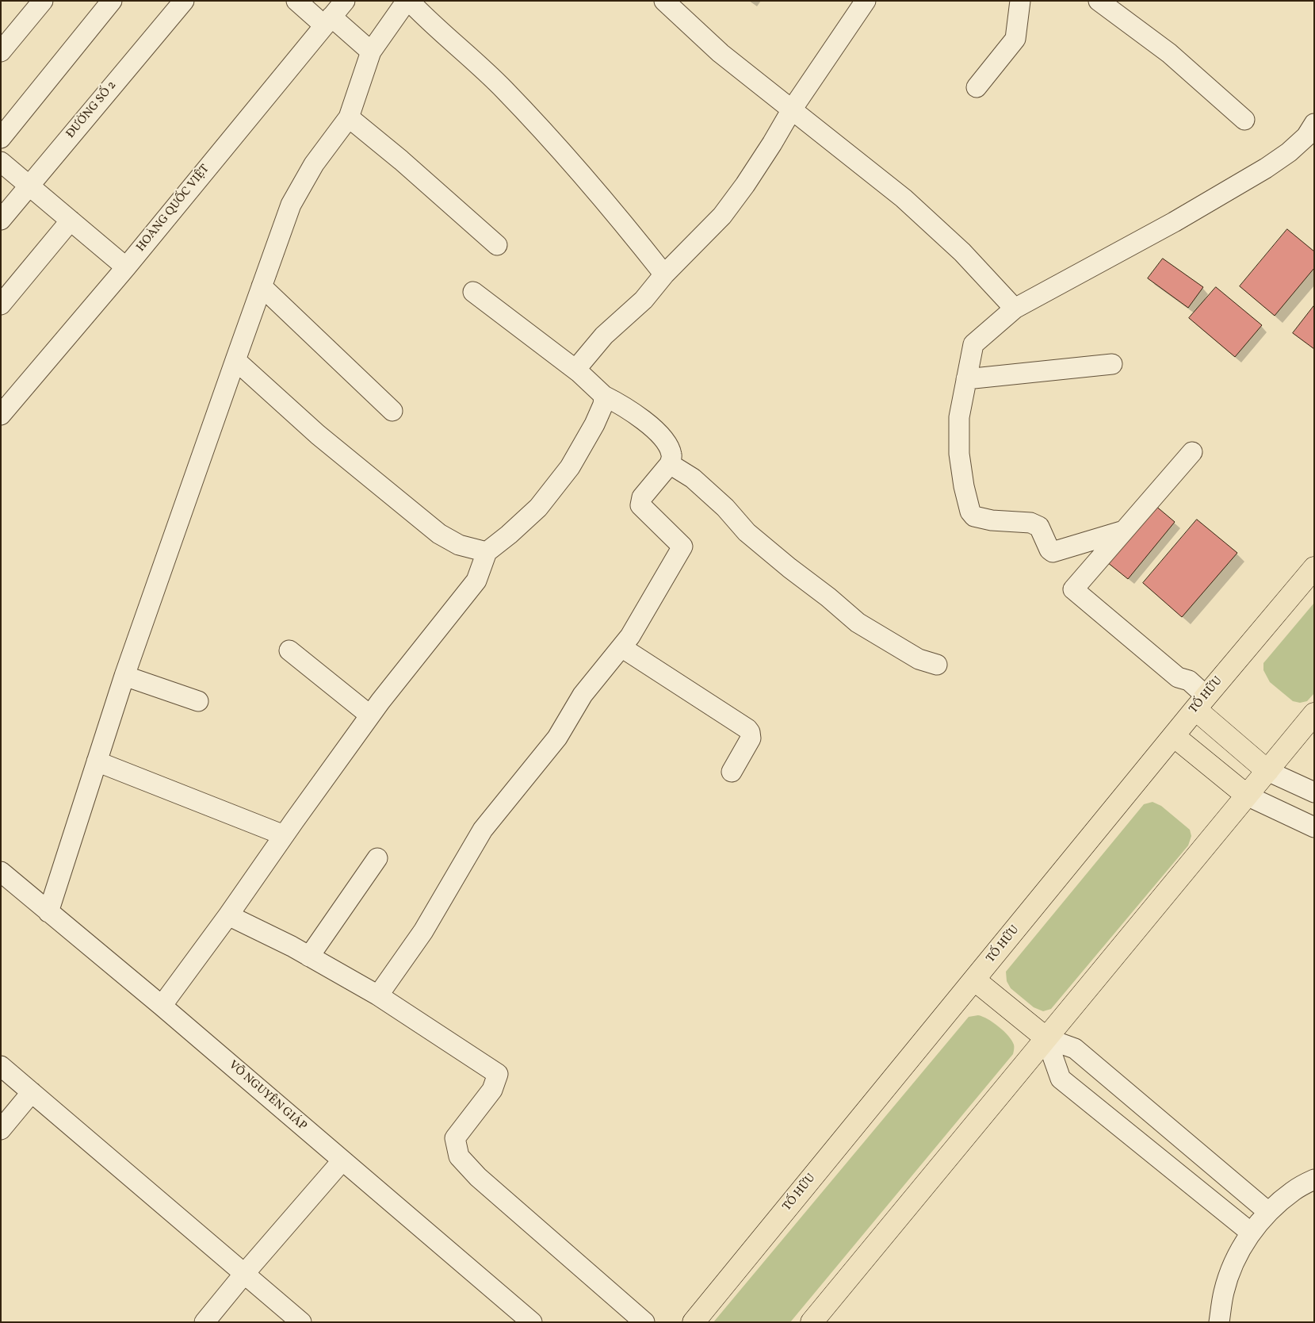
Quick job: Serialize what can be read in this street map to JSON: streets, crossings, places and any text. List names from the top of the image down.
{
  "streets": {
    "main road": ["TỐ HỮU"],
    "street": ["ĐƯỜNG SỐ 2", "HOÀNG QUỐC VIỆT", "VÕ NGUYÊN GIÁP"]
  }
}
